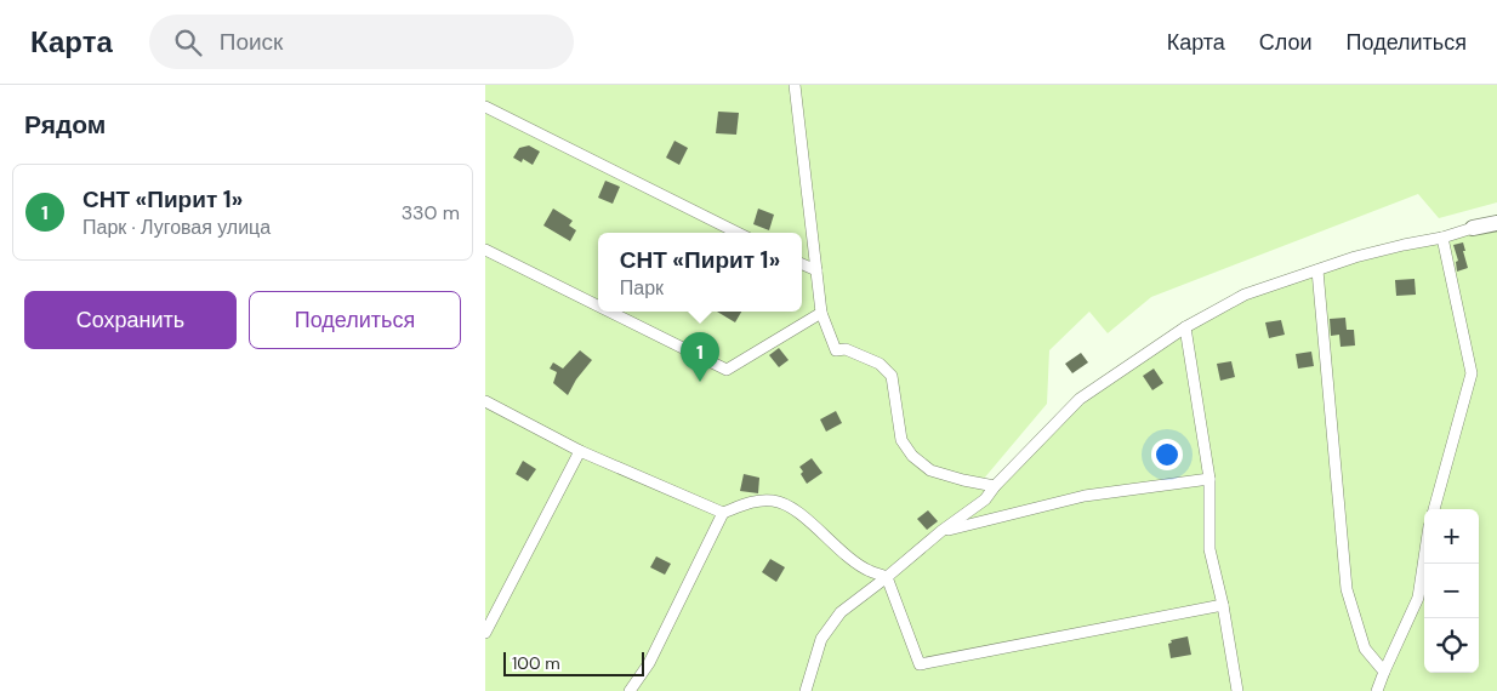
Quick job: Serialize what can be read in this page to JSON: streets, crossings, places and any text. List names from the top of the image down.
{
  "scale_bar": "100 m",
  "page": {
    "header": "Карта",
    "search": "Поиск",
    "nav": ["Карта", "Слои", "Поделиться"],
    "heading": "Рядом",
    "list": [
      {
        "mark": "1",
        "name": "СНТ «Пирит 1»",
        "note": "Парк · Луговая улица",
        "value": "330 m"
      }
    ],
    "popup": ["СНТ «Пирит 1»", "Парк"],
    "buttons": ["Сохранить", "Поделиться"],
    "pins": "1",
    "map_buttons": ["+", "−"],
    "scale": "100 m"
  }
}
